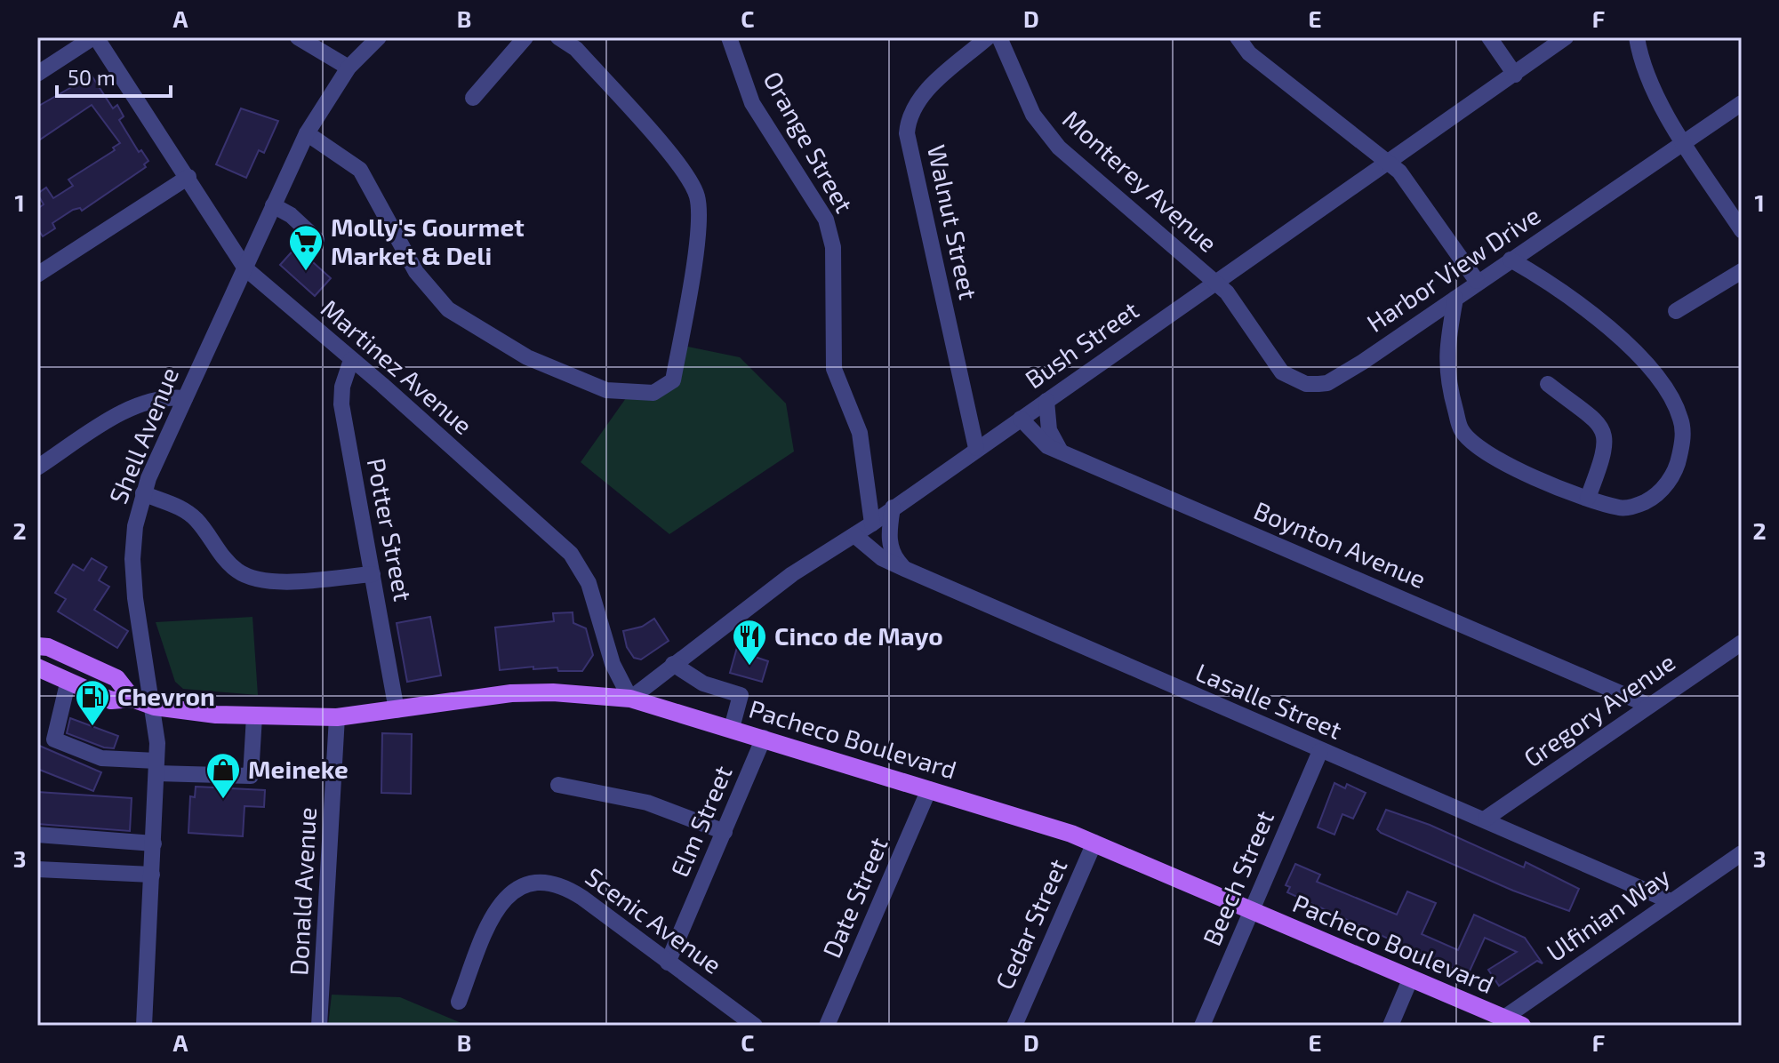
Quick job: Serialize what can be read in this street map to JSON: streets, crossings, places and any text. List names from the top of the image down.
{
  "streets": {
    "main road": ["Pacheco Boulevard"],
    "street": [
      "Orange Street",
      "Monterey Avenue",
      "Walnut Street",
      "Harbor View Drive",
      "Bush Street",
      "Martinez Avenue",
      "Shell Avenue",
      "Potter Street",
      "Boynton Avenue",
      "Lasalle Street",
      "Gregory Avenue",
      "Elm Street",
      "Beech Street",
      "Donald Avenue",
      "Date Street",
      "Ulfinian Way",
      "Scenic Avenue",
      "Cedar Street"
    ]
  },
  "crossings": [
    ["Orange Street", "Bush Street"],
    ["Monterey Avenue", "Harbor View Drive"],
    ["Monterey Avenue", "Bush Street"],
    ["Walnut Street", "Bush Street"],
    ["Harbor View Drive", "Bush Street"],
    ["Bush Street", "Martinez Avenue"],
    ["Bush Street", "Boynton Avenue"],
    ["Bush Street", "Lasalle Street"],
    ["Bush Street", "Pacheco Boulevard"],
    ["Martinez Avenue", "Shell Avenue"],
    ["Martinez Avenue", "Potter Street"],
    ["Martinez Avenue", "Pacheco Boulevard"],
    ["Shell Avenue", "Pacheco Boulevard"],
    ["Potter Street", "Pacheco Boulevard"],
    ["Boynton Avenue", "Gregory Avenue"],
    ["Lasalle Street", "Gregory Avenue"],
    ["Lasalle Street", "Beech Street"],
    ["Lasalle Street", "Ulfinian Way"],
    ["Pacheco Boulevard", "Elm Street"],
    ["Pacheco Boulevard", "Beech Street"],
    ["Pacheco Boulevard", "Donald Avenue"],
    ["Pacheco Boulevard", "Date Street"],
    ["Pacheco Boulevard", "Ulfinian Way"],
    ["Pacheco Boulevard", "Cedar Street"],
    ["Elm Street", "Scenic Avenue"]
  ],
  "places": {
    "supermarket": ["Molly's Gourmet Market & Deli"],
    "restaurant": ["Cinco de Mayo"],
    "fuel station": ["Chevron"],
    "shop": ["Meineke"]
  },
  "scale_bar": "50 m",
  "grid": {
    "columns": [
      "A",
      "B",
      "C",
      "D",
      "E",
      "F"
    ],
    "rows": ["1", "2", "3"]
  }
}
